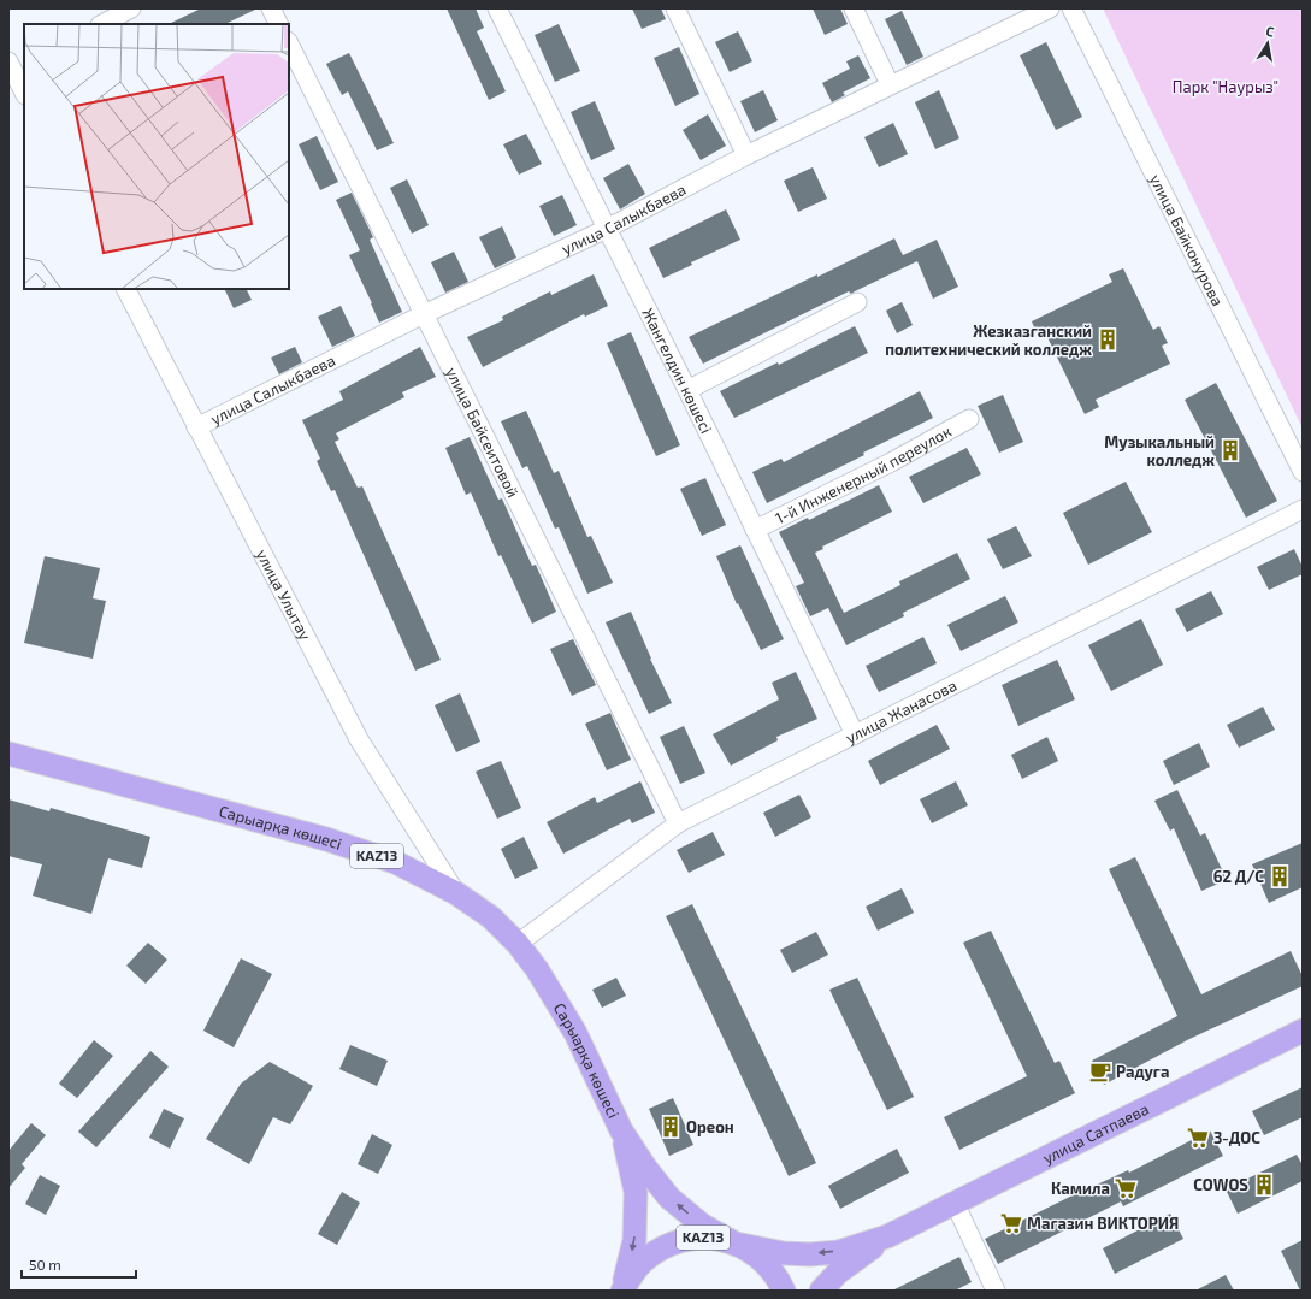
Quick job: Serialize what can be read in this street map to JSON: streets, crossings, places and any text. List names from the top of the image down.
{
  "streets": {
    "main road": ["Сарыарқа көшесі", "KAZ13", "улица Сатпаева"],
    "street": [
      "улица Салыкбаева",
      "улица Байконурова",
      "Жангелдин көшесі",
      "улица Байсеитовой",
      "1-й Инженерный переулок",
      "улица Улытау",
      "улица Жанасова"
    ]
  },
  "crossings": [
    ["улица Салыкбаева", "Жангелдин көшесі"],
    ["улица Салыкбаева", "улица Байсеитовой"],
    ["улица Салыкбаева", "улица Улытау"],
    ["Жангелдин көшесі", "1-й Инженерный переулок"],
    ["Жангелдин көшесі", "улица Жанасова"],
    ["улица Байсеитовой", "улица Жанасова"],
    ["улица Улытау", "Сарыарқа көшесі"],
    ["улица Жанасова", "Сарыарқа көшесі"],
    ["Сарыарқа көшесі", "KAZ13"]
  ],
  "parks": ["Парк \"Наурыз\""],
  "places": {
    "building": [
      "Жезказганский политехнический колледж",
      "Музыкальный колледж",
      "62 Д/С",
      "Ореон",
      "COWOS"
    ],
    "cafe": ["Радуга"],
    "supermarket": ["3-ДОС", "Камила", "Магазин ВИКТОРИЯ"]
  },
  "scale_bar": "50 m",
  "north": "top"
}
